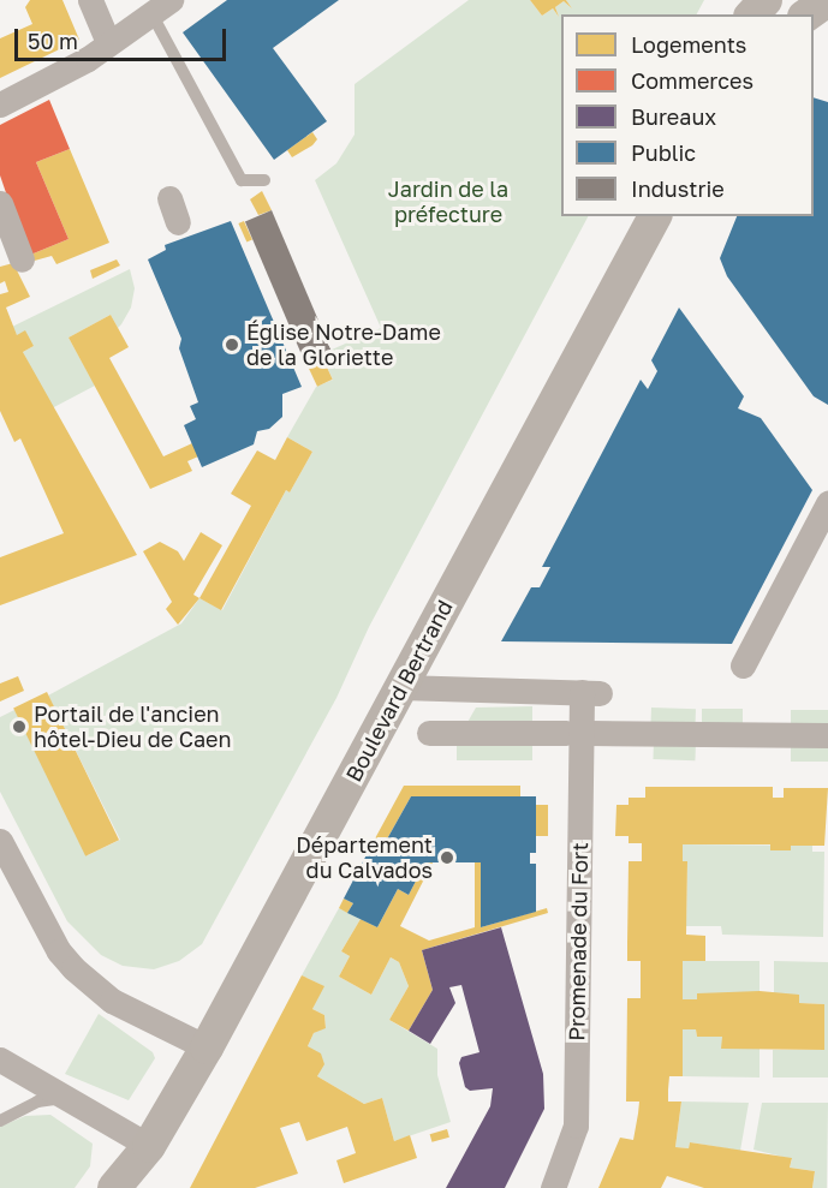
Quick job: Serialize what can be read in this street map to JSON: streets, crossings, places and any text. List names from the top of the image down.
{
  "streets": {
    "main road": ["Boulevard Bertrand"],
    "street": ["Promenade du Fort"]
  },
  "crossings": [
    ["Boulevard Bertrand", "Promenade du Fort"]
  ],
  "parks": ["Jardin de la préfecture"],
  "places": ["Église Notre-Dame de la Gloriette", "Portail de l'ancien hôtel-Dieu de Caen", "Département du Calvados"],
  "legend": [
    "Logements",
    "Commerces",
    "Bureaux",
    "Public",
    "Industrie"
  ],
  "scale_bar": "50 m"
}
